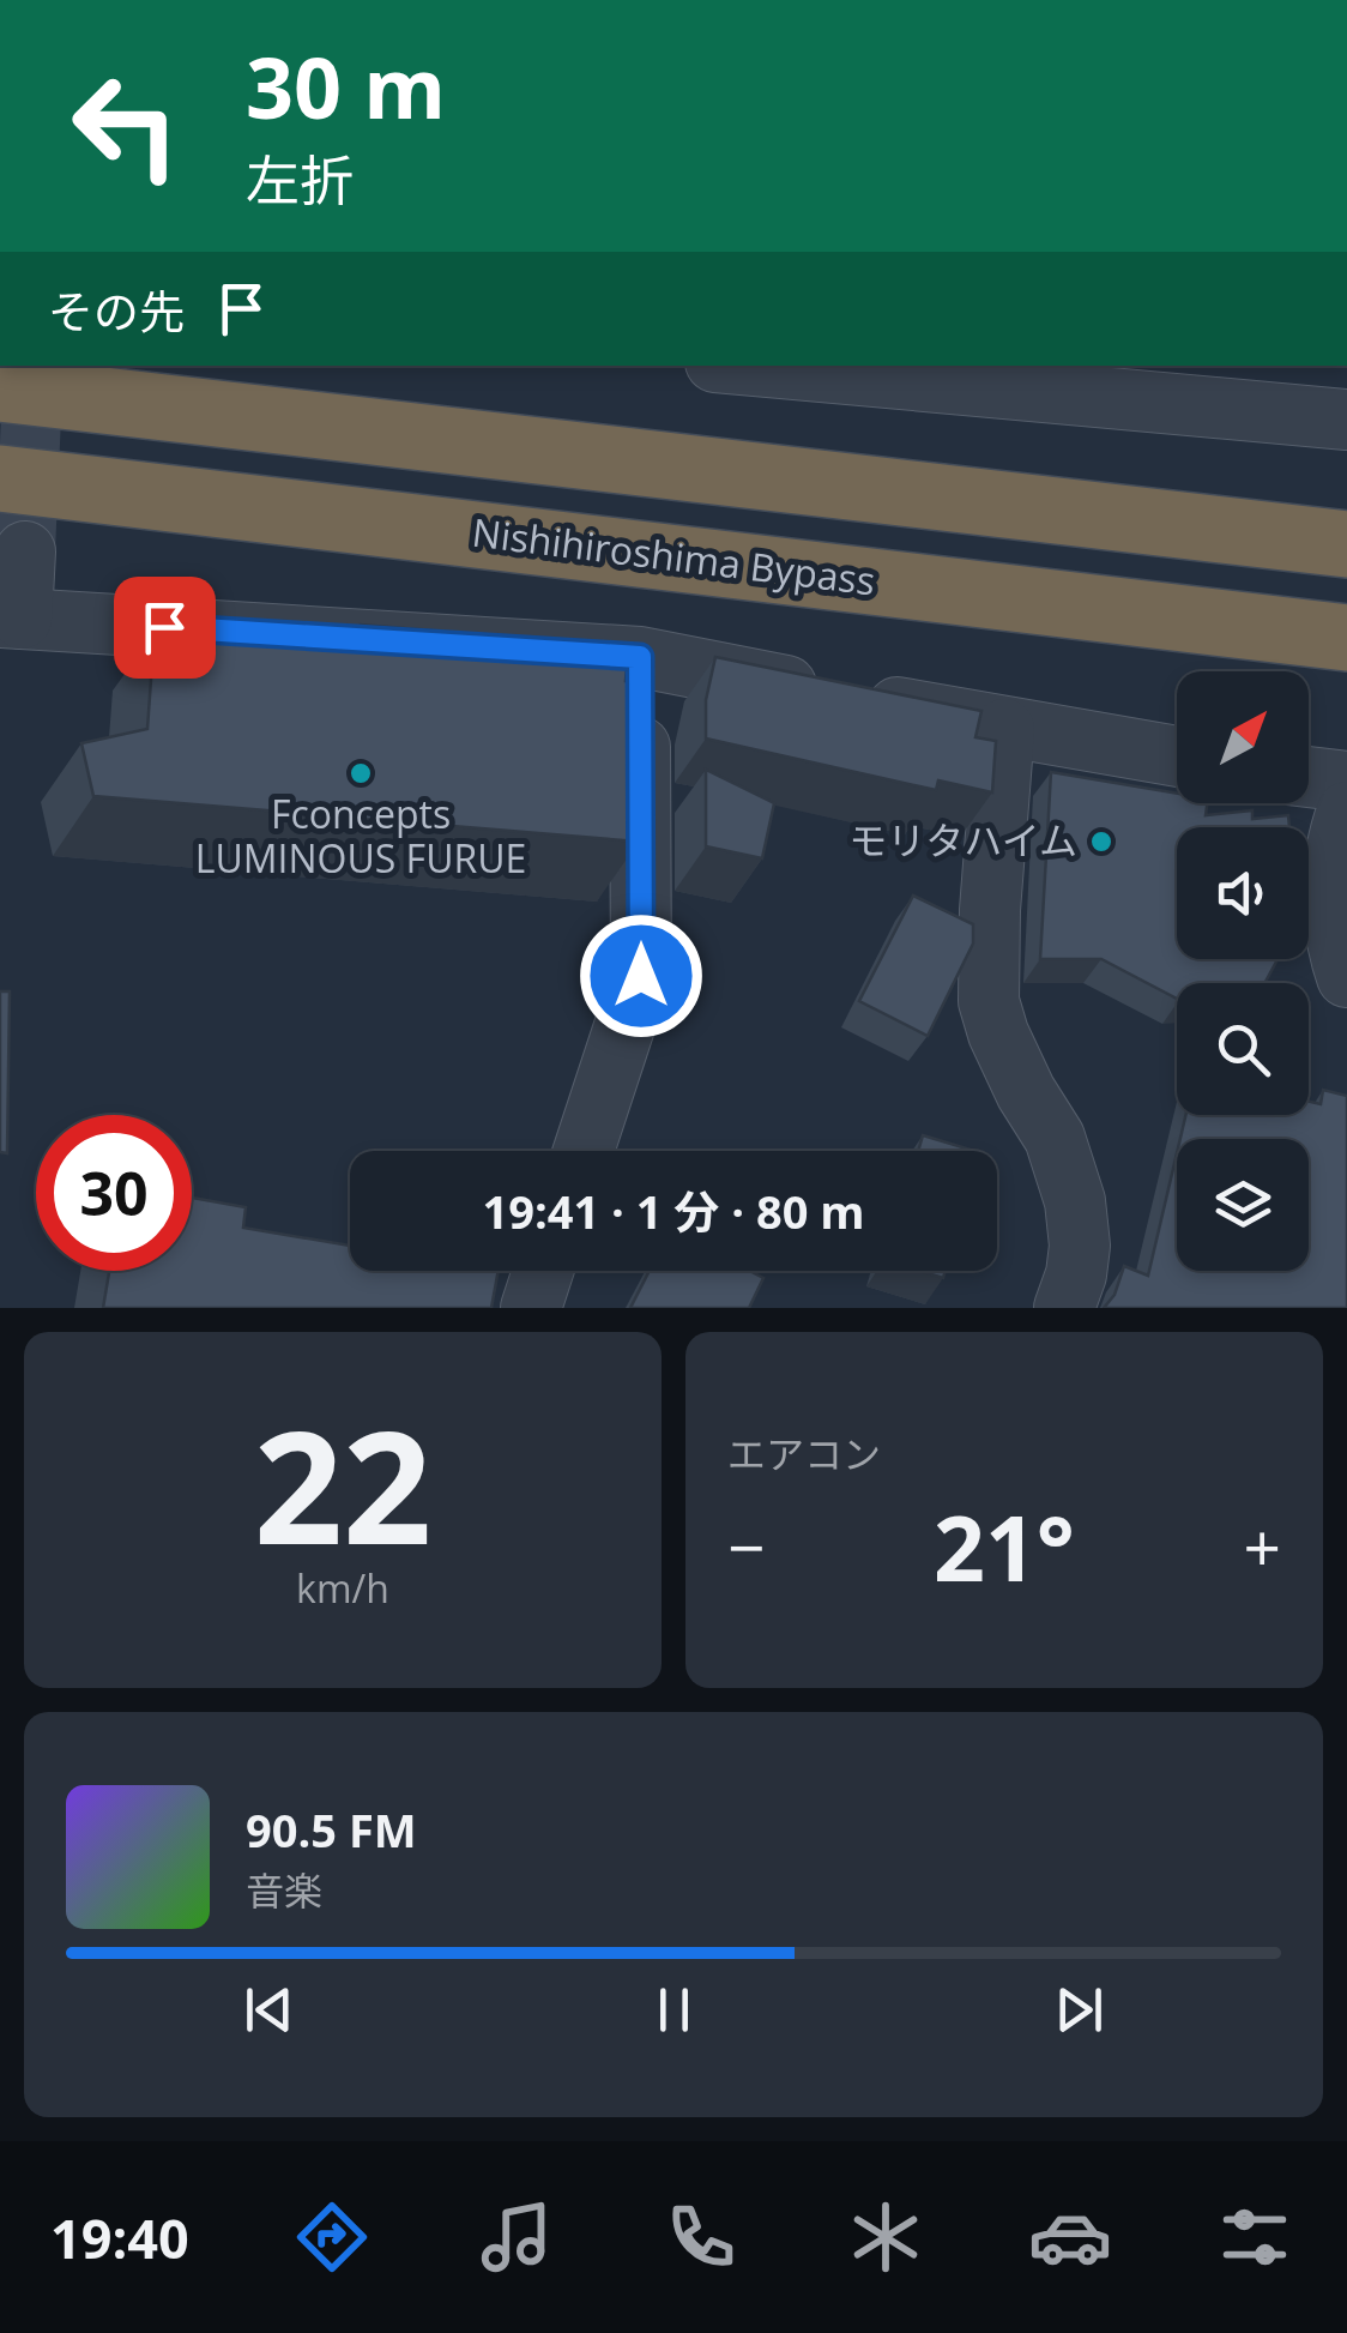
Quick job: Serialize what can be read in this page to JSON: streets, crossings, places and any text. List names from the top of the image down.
{
  "streets": {
    "highway": ["Nishihiroshima Bypass"]
  },
  "places": ["Fconcepts LUMINOUS FURUE", "モリタハイム"],
  "north": "top right",
  "page": {
    "turn": ["30 m", "左折"],
    "then": "その先",
    "limit": "30",
    "trip": "19:41 · 1 分 · 80 m",
    "tile": [
      ["22", "km/h"],
      "エアコン"
    ],
    "heat": ["−", "21°", "+"],
    "song": ["90.5 FM", "音楽"],
    "tabs": "19:40"
  }
}
